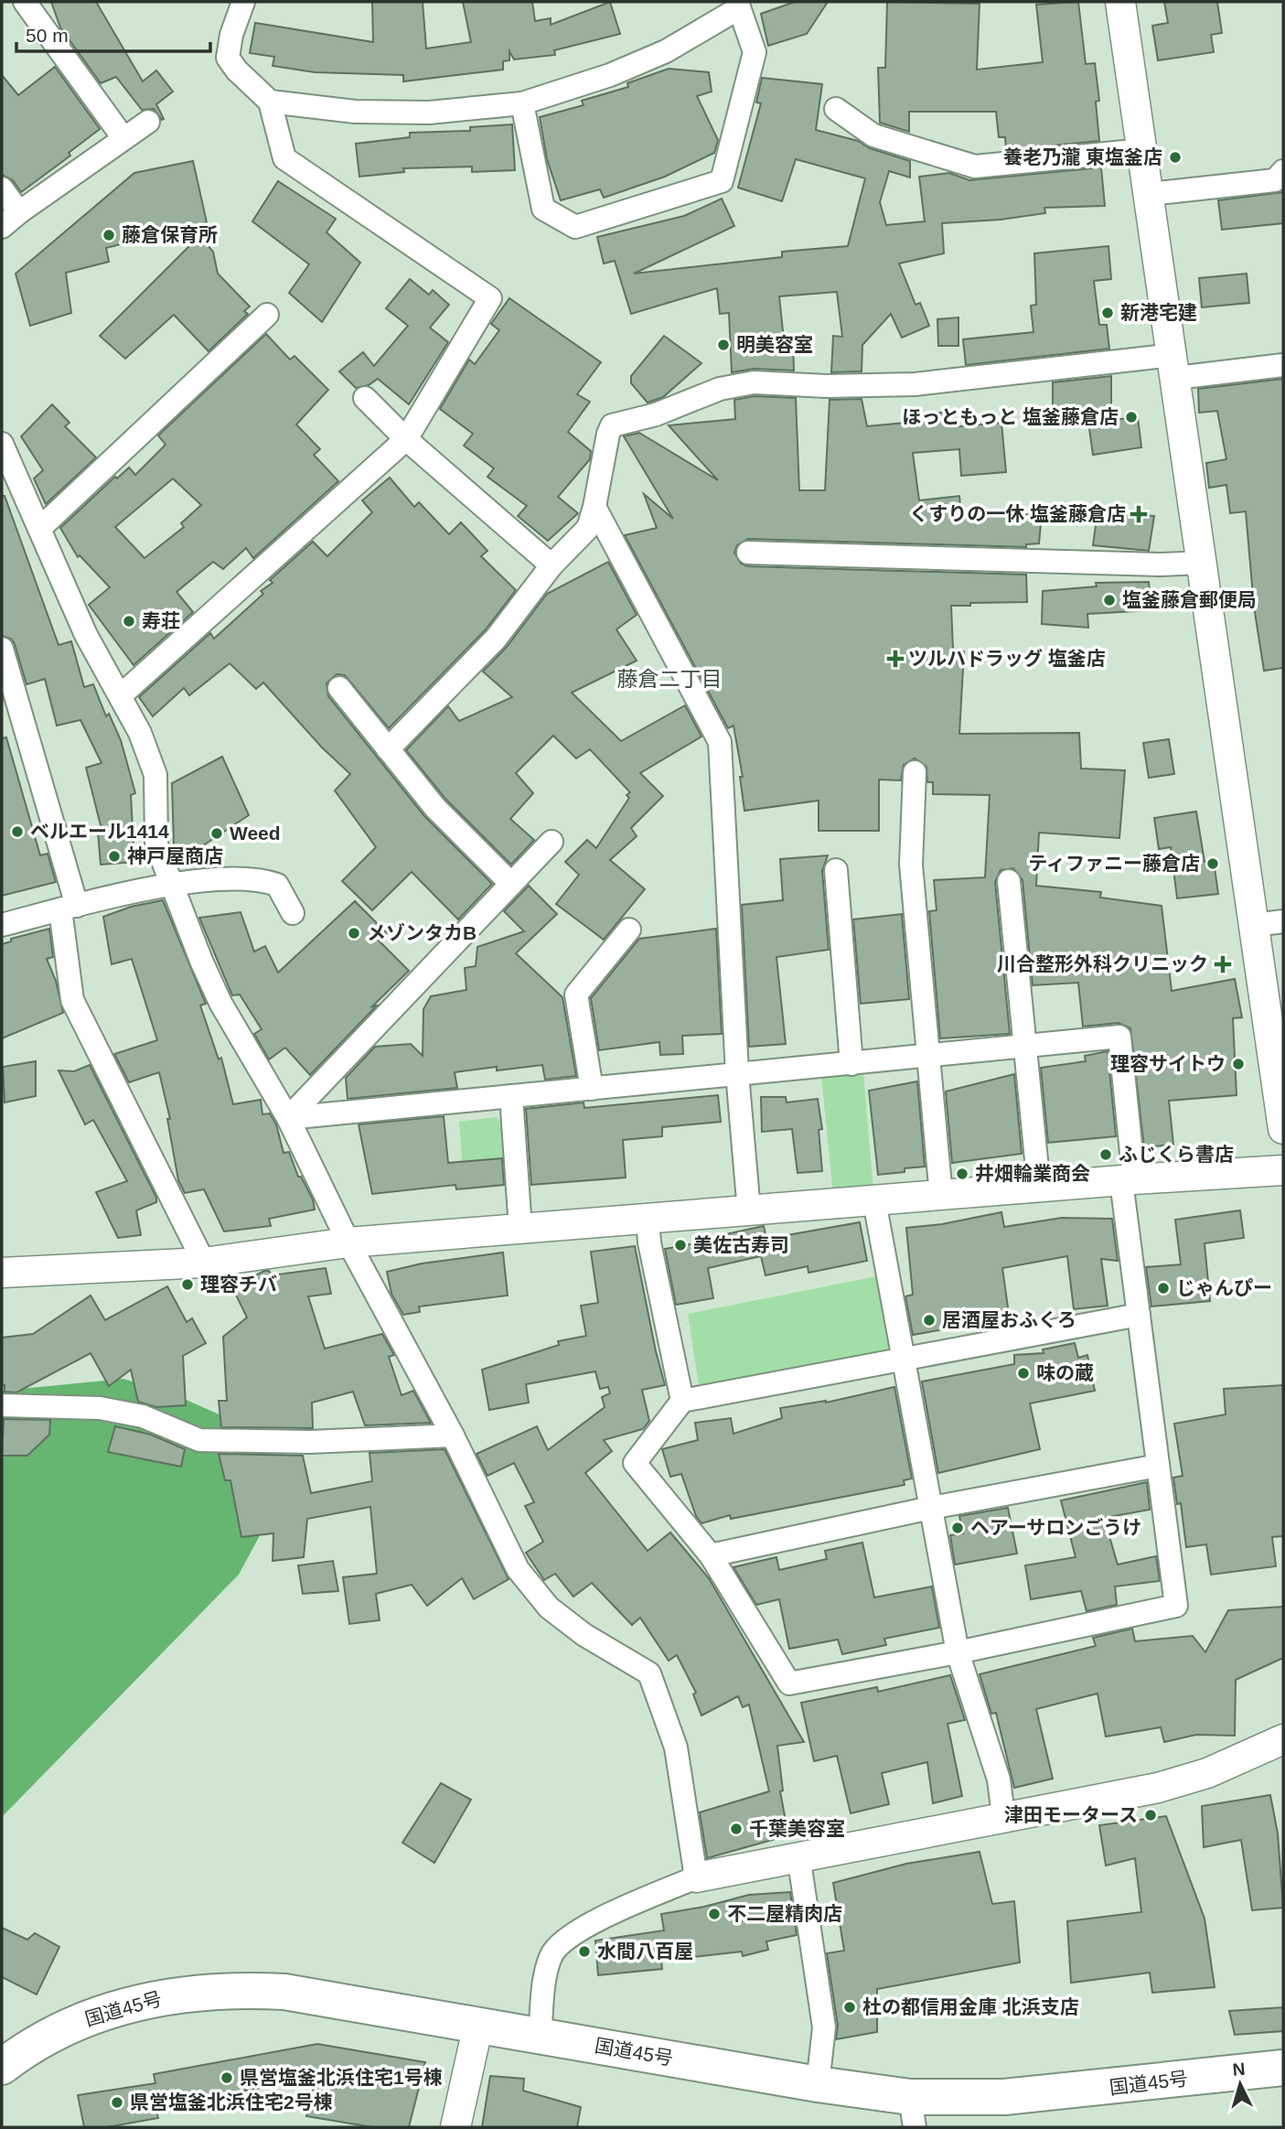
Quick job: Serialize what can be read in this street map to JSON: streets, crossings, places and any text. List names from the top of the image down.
{
  "streets": {
    "highway": ["国道45号"]
  },
  "districts": ["藤倉二丁目"],
  "places": {
    "other": [
      "養老乃瀧 東塩釜店",
      "藤倉保育所",
      "新港宅建",
      "明美容室",
      "ほっともっと 塩釜藤倉店",
      "塩釜藤倉郵便局",
      "寿荘",
      "ベルエール1414",
      "Weed",
      "神戸屋商店",
      "ティファニー藤倉店",
      "メゾンタカB",
      "理容サイトウ",
      "ふじくら書店",
      "井畑輪業商会",
      "美佐古寿司",
      "理容チバ",
      "じゃんぴー",
      "居酒屋おふくろ",
      "味の蔵",
      "ヘアーサロンごうけ",
      "津田モータース",
      "千葉美容室",
      "不二屋精肉店",
      "水間八百屋",
      "杜の都信用金庫 北浜支店",
      "県営塩釜北浜住宅1号棟",
      "県営塩釜北浜住宅2号棟"
    ],
    "health": ["くすりの一休 塩釜藤倉店", "ツルハドラッグ 塩釜店", "川合整形外科クリニック"]
  },
  "scale_bar": "50 m",
  "north": "top"
}
